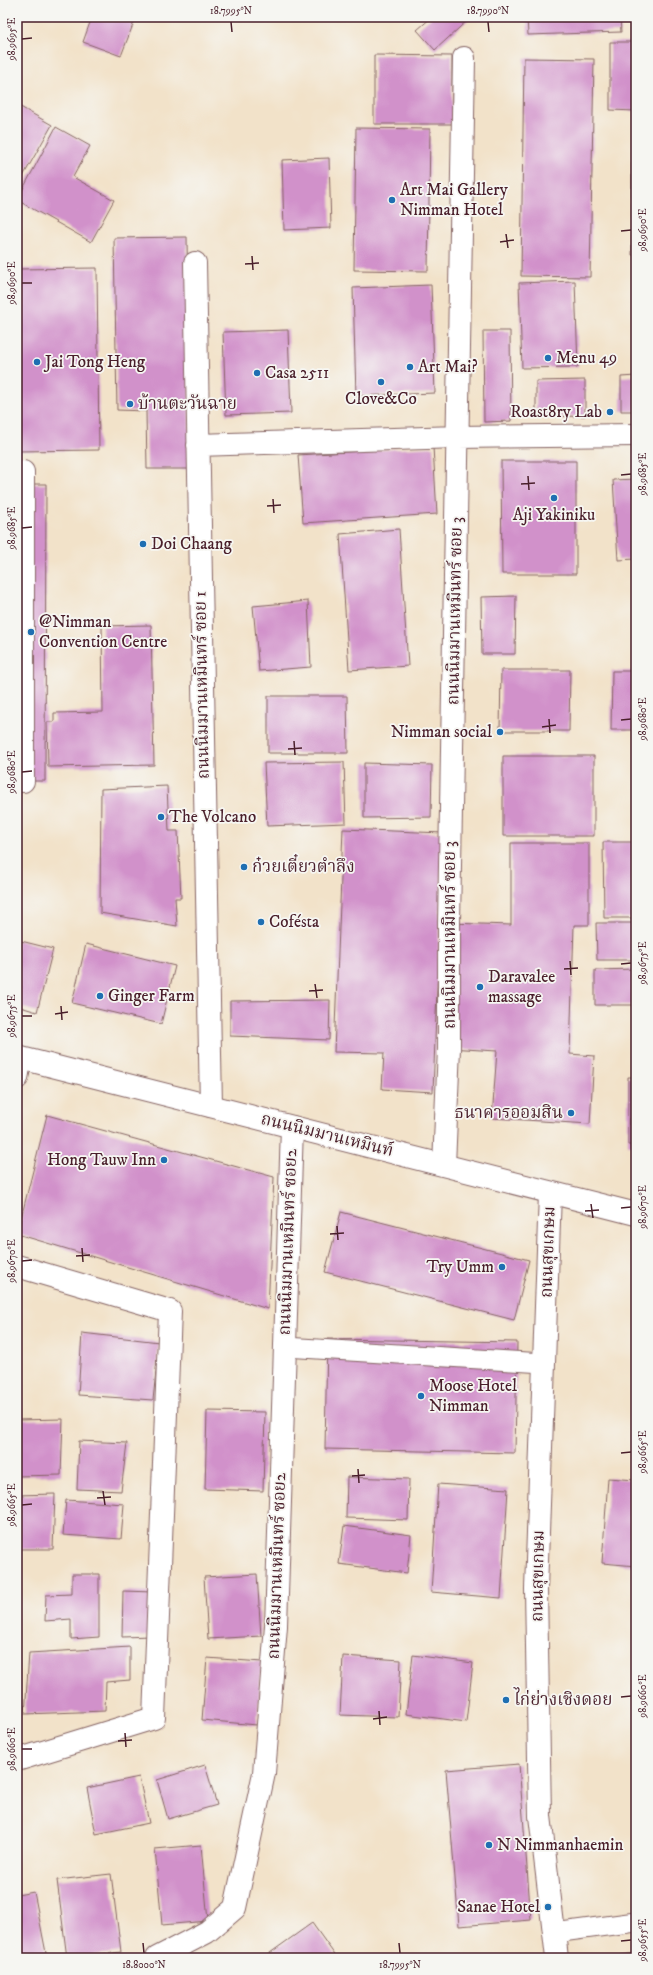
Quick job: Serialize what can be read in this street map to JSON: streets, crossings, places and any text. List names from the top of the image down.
{
  "streets": {
    "street": [
      "ถนนนิมมานเหมินทร์ ซอย 3",
      "ถนนนิมมานเหมินทร์ ซอย 1",
      "ถนนนิมมานเหมินท์",
      "ถนนนิมมานเหมินทร์ ซอย2",
      "ถนนสุขเกษม"
    ]
  },
  "crossings": [
    ["ถนนนิมมานเหมินทร์ ซอย 3", "ถนนนิมมานเหมินท์"],
    ["ถนนนิมมานเหมินทร์ ซอย 1", "ถนนนิมมานเหมินท์"],
    ["ถนนนิมมานเหมินท์", "ถนนนิมมานเหมินทร์ ซอย2"],
    ["ถนนนิมมานเหมินท์", "ถนนสุขเกษม"]
  ],
  "places": [
    "Art Mai Gallery Nimman Hotel",
    "Menu 49",
    "Jai Tong Heng",
    "Art Mai?",
    "Casa 2511",
    "Clove&Co",
    "บ้านตะวันฉาย",
    "Roast8ry Lab",
    "Aji Yakiniku",
    "Doi Chaang",
    "@Nimman Convention Centre",
    "Nimman social",
    "The Volcano",
    "ก๋วยเตี๋ยวตำลึง",
    "Cofésta",
    "Daravalee massage",
    "Ginger Farm",
    "ธนาคารออมสิน",
    "Hong Tauw Inn",
    "Try Umm",
    "Moose Hotel Nimman",
    "ไก่ย่างเชิงดอย",
    "N Nimmanhaemin",
    "Sanae Hotel"
  ],
  "coordinates": [
    "18.7995°N",
    "18.7990°N",
    "98.9695°E",
    "98.9690°E",
    "98.9685°E",
    "98.9680°E",
    "98.9675°E",
    "98.9670°E",
    "98.9665°E",
    "98.9660°E",
    "98.9655°E",
    "18.8000°N"
  ]
}
